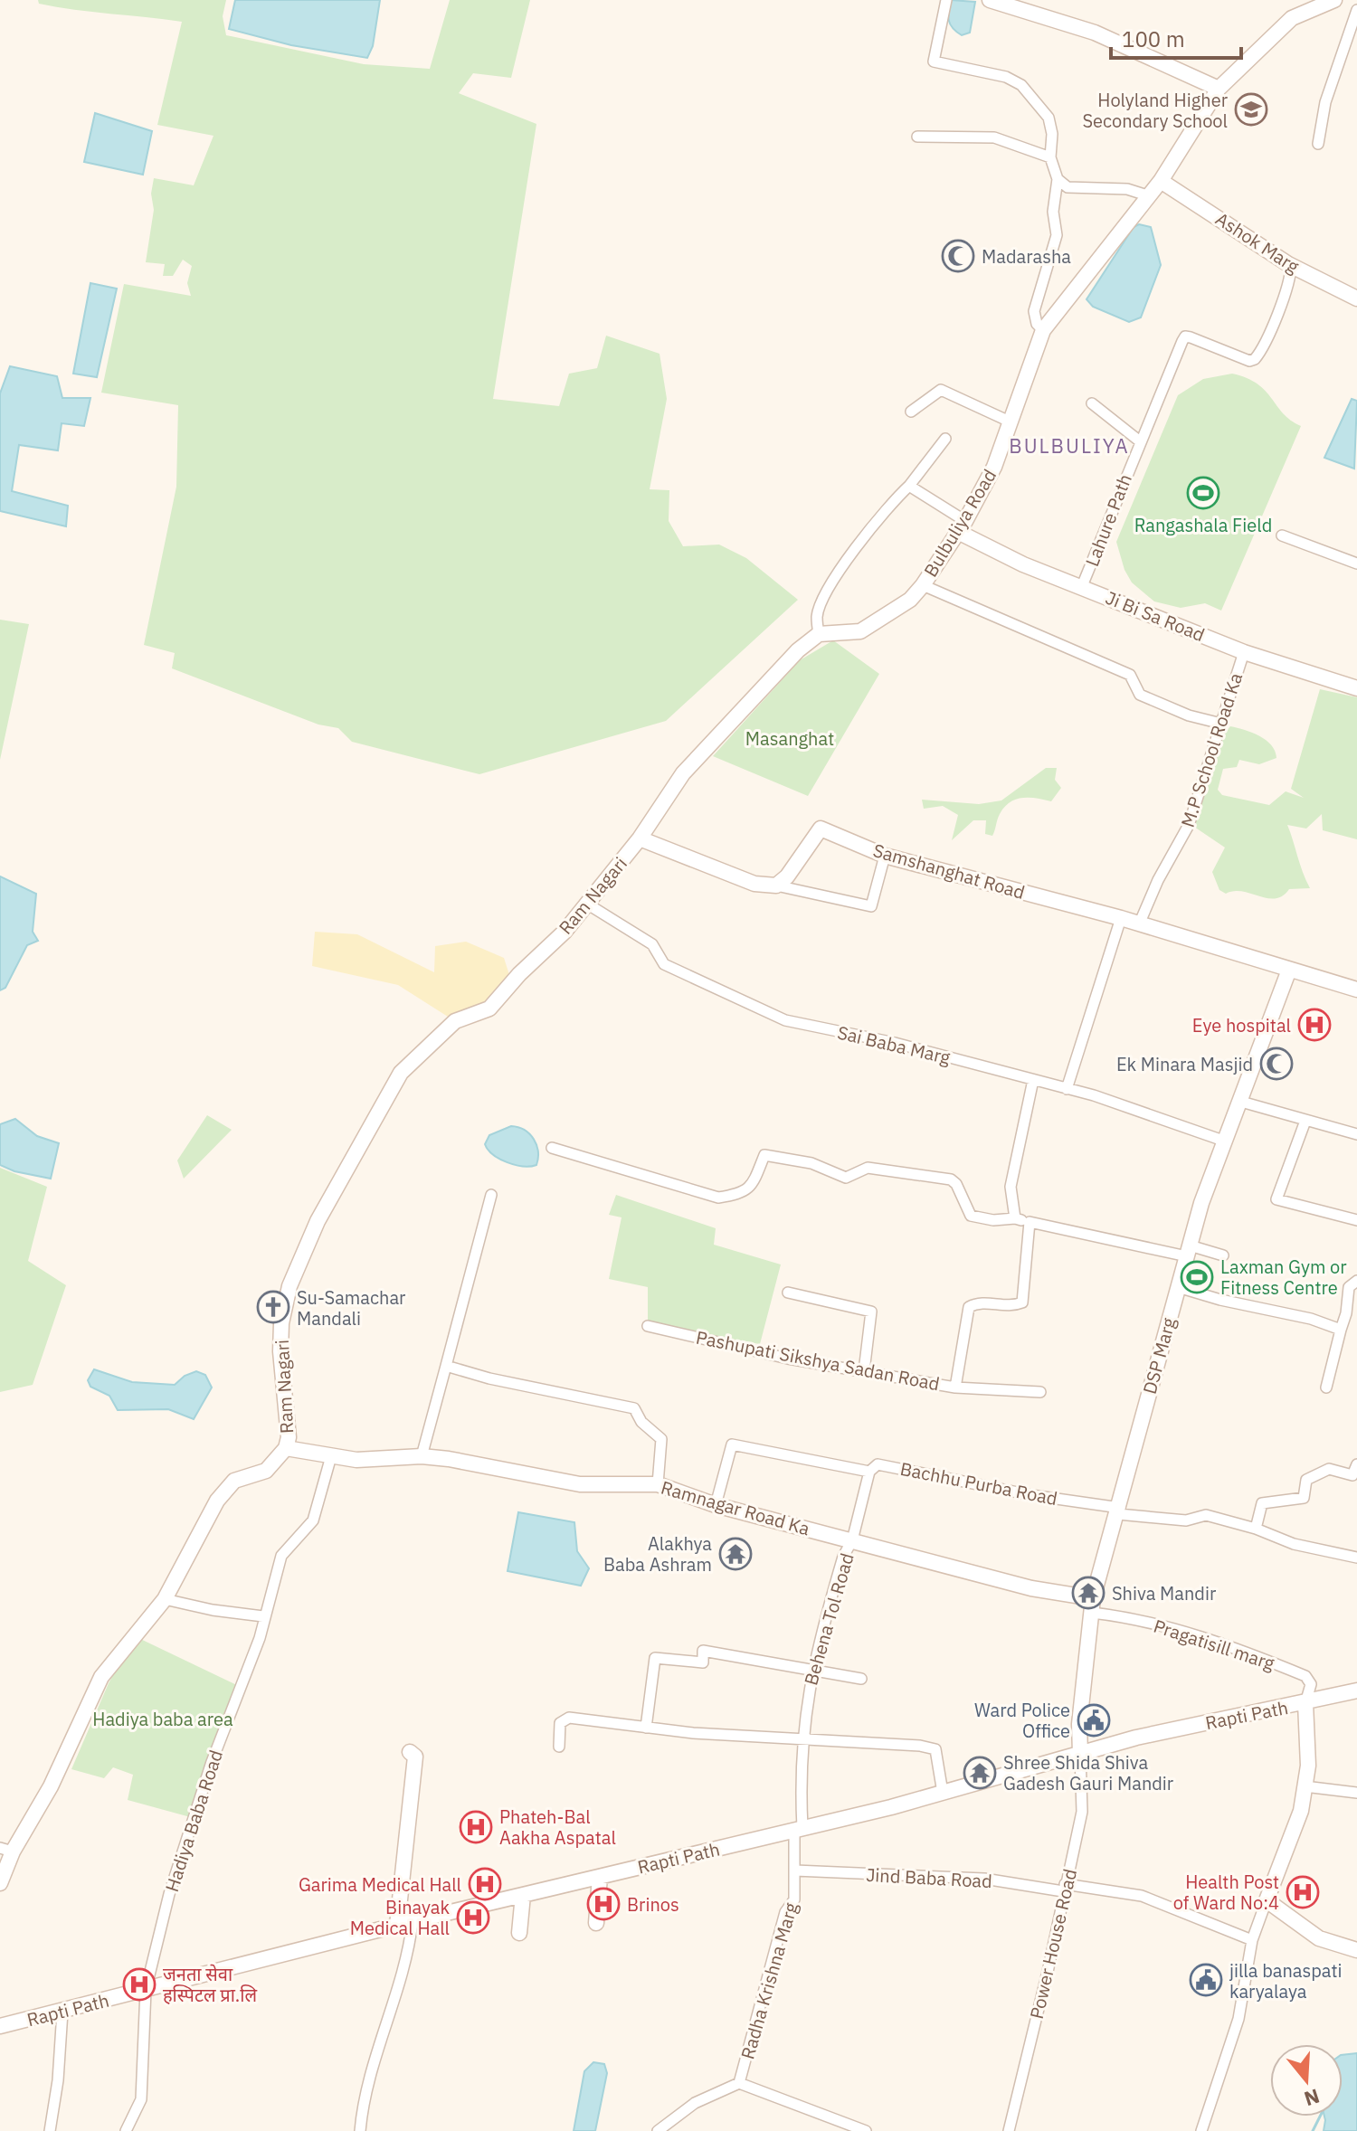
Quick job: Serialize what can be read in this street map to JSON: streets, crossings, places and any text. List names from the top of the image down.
{
  "streets": {
    "main road": [
      "Ashok Marg",
      "Bulbuliya Road",
      "Ji Bi Sa Road",
      "Samshanghat Road",
      "Ram Nagari",
      "DSP Marg",
      "Ramnagar Road Ka",
      "Rapti Path"
    ],
    "street": [
      "Lahure Path",
      "M.P School Road Ka",
      "Sai Baba Marg",
      "Pashupati Sikshya Sadan Road",
      "Bachhu Purba Road",
      "Behena Tol Road",
      "Pragatisill marg",
      "Hadiya Baba Road",
      "Jind Baba Road",
      "Power House Road",
      "Radha Krishna Marg"
    ]
  },
  "crossings": [
    ["Ashok Marg", "Lahure Path"],
    ["Ashok Marg", "Bulbuliya Road"],
    ["Lahure Path", "Ji Bi Sa Road"],
    ["Bulbuliya Road", "Ji Bi Sa Road"],
    ["Ji Bi Sa Road", "M.P School Road Ka"],
    ["M.P School Road Ka", "Samshanghat Road"],
    ["Samshanghat Road", "DSP Marg"],
    ["Ram Nagari", "Sai Baba Marg"],
    ["Ram Nagari", "Ramnagar Road Ka"],
    ["Sai Baba Marg", "DSP Marg"],
    ["DSP Marg", "Bachhu Purba Road"],
    ["DSP Marg", "Ramnagar Road Ka"],
    ["DSP Marg", "Pragatisill marg"],
    ["DSP Marg", "Rapti Path"],
    ["DSP Marg", "Power House Road"],
    ["Bachhu Purba Road", "Ramnagar Road Ka"],
    ["Bachhu Purba Road", "Behena Tol Road"],
    ["Ramnagar Road Ka", "Behena Tol Road"],
    ["Ramnagar Road Ka", "Pragatisill marg"],
    ["Ramnagar Road Ka", "Hadiya Baba Road"],
    ["Behena Tol Road", "Rapti Path"],
    ["Behena Tol Road", "Radha Krishna Marg"],
    ["Pragatisill marg", "Rapti Path"],
    ["Rapti Path", "Hadiya Baba Road"],
    ["Rapti Path", "Power House Road"],
    ["Rapti Path", "Radha Krishna Marg"],
    ["Jind Baba Road", "Power House Road"],
    ["Jind Baba Road", "Radha Krishna Marg"]
  ],
  "districts": ["BULBULIYA"],
  "parks": ["Masanghat", "Hadiya baba area"],
  "places": {
    "school or university": ["Holyland Higher Secondary School"],
    "mosque": ["Madarasha", "Ek Minara Masjid"],
    "sports": ["Rangashala Field", "Laxman Gym or Fitness Centre"],
    "hospital": [
      "Eye hospital",
      "Phateh-Bal Aakha Aspatal",
      "Garima Medical Hall",
      "Health Post of Ward No:4",
      "Brinos",
      "Binayak Medical Hall",
      "जनता सेवा हस्पिटल प्रा.लि"
    ],
    "church": ["Su-Samachar Mandali"],
    "temple": ["Alakhya Baba Ashram", "Shiva Mandir", "Shree Shida Shiva Gadesh Gauri Mandir"],
    "public building": ["Ward Police Office", "jilla banaspati karyalaya"]
  },
  "scale_bar": "100 m",
  "north": "bottom"
}
